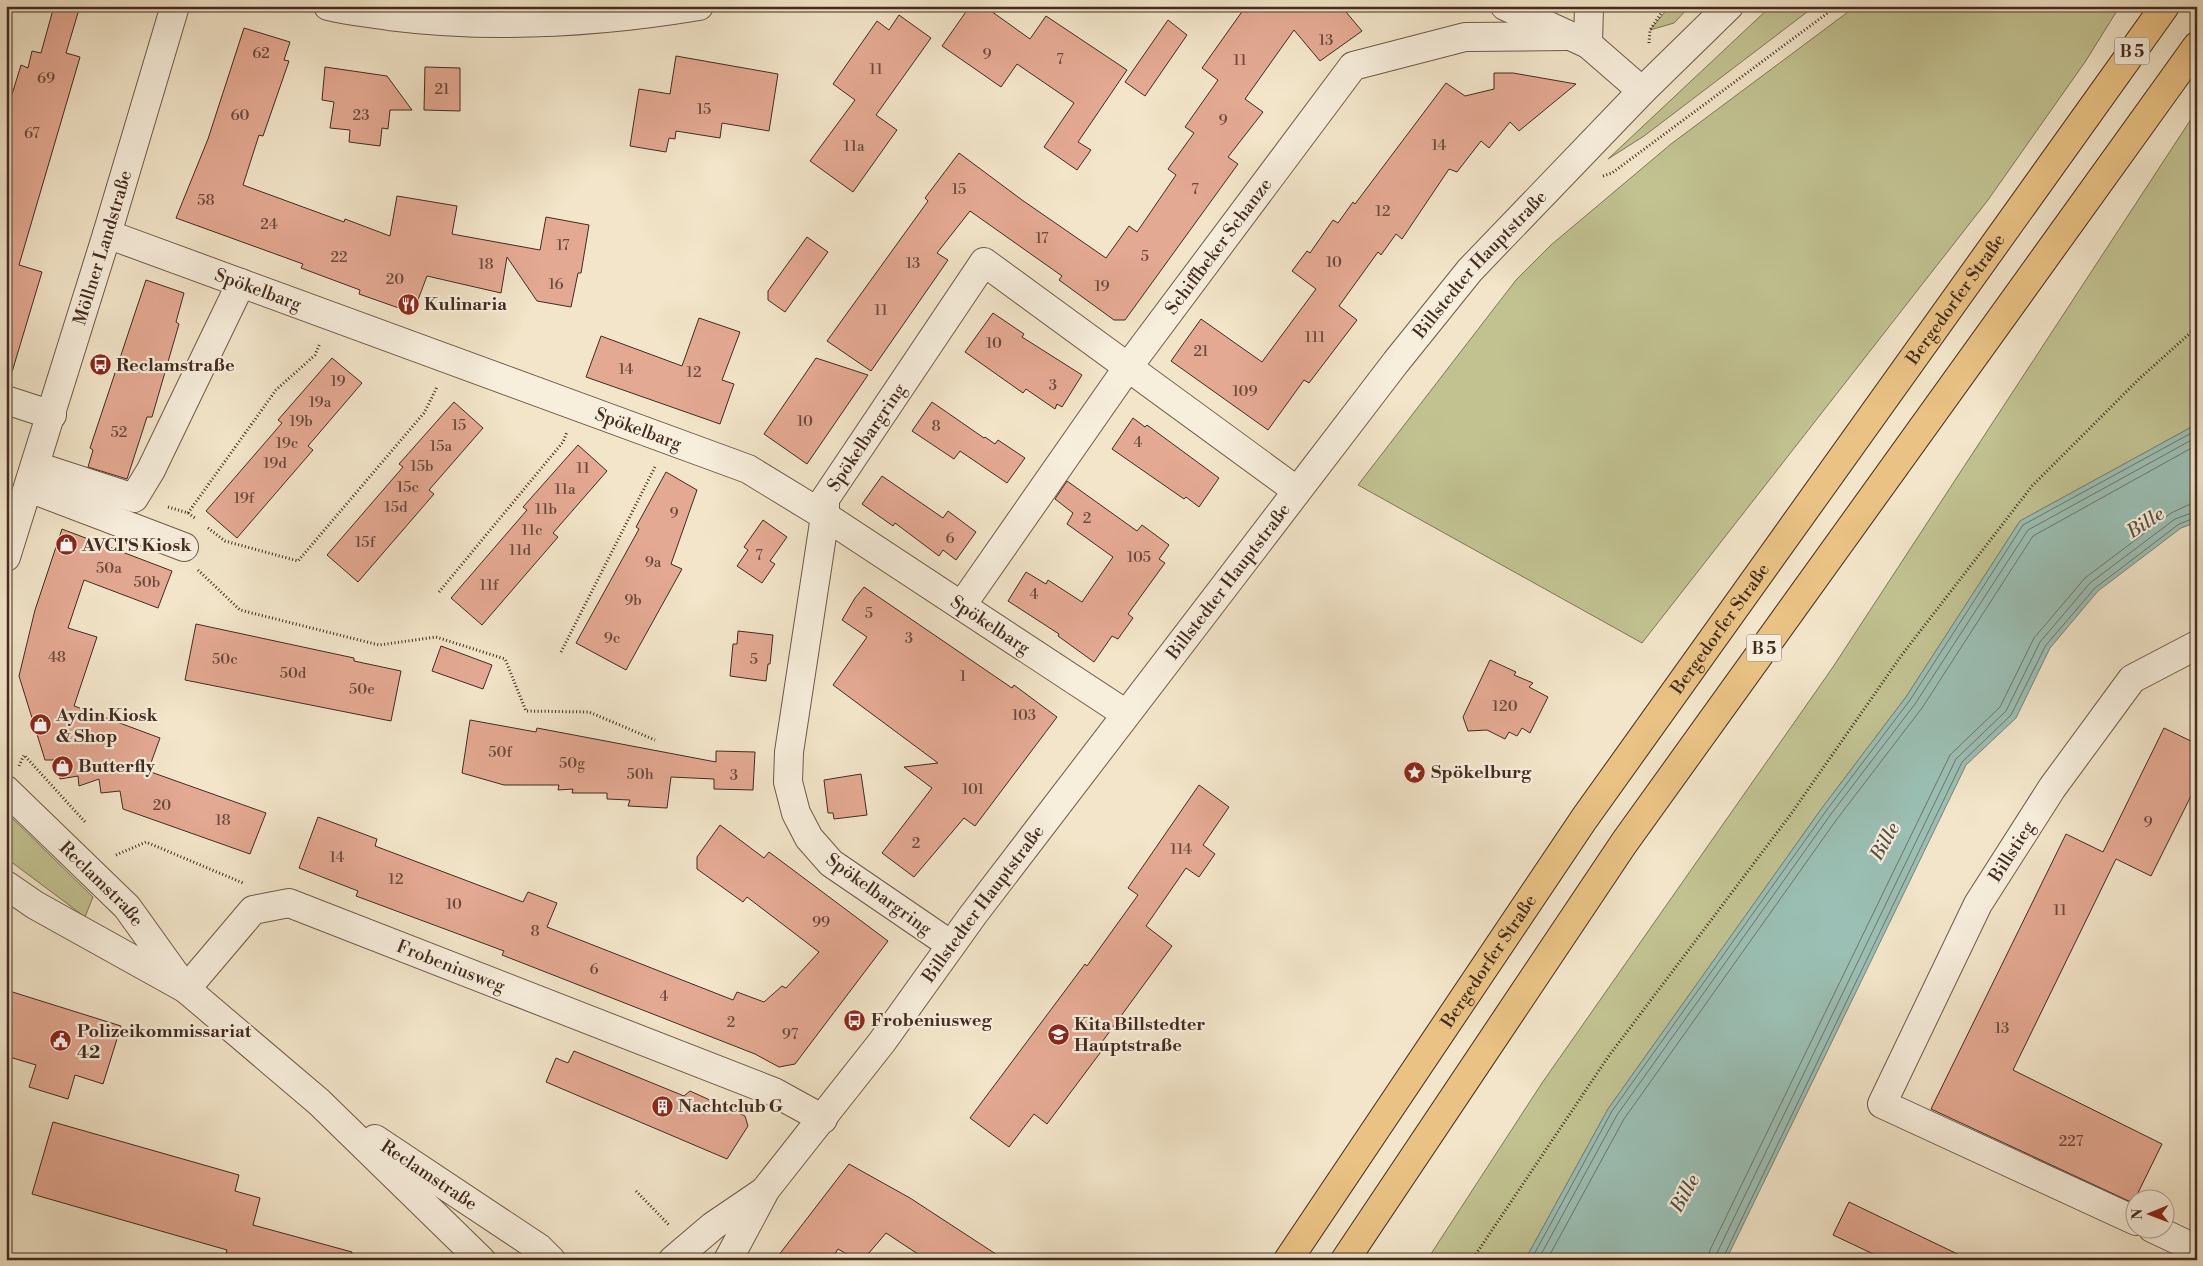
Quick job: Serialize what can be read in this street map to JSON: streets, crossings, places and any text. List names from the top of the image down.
{
  "streets": {
    "highway": ["B 5", "Bergedorfer Straße"],
    "street": [
      "Schiffbeker Schanze",
      "Möllner Landstraße",
      "Billstedter Hauptstraße",
      "Spökelbarg",
      "Spökelbargring",
      "Billstieg",
      "Reclamstraße",
      "Frobeniusweg"
    ]
  },
  "crossings": [
    ["Schiffbeker Schanze", "Spökelbarg"],
    ["Schiffbeker Schanze", "Spökelbargring"],
    ["Möllner Landstraße", "Spökelbarg"],
    ["Billstedter Hauptstraße", "Spökelbarg"],
    ["Billstedter Hauptstraße", "Spökelbargring"],
    ["Billstedter Hauptstraße", "Frobeniusweg"],
    ["Spökelbarg", "Spökelbargring"],
    ["Reclamstraße", "Frobeniusweg"]
  ],
  "water": ["Bille"],
  "places": {
    "restaurant": ["Kulinaria"],
    "bus stop": ["Reclamstraße", "Frobeniusweg"],
    "shop": ["AVCI'S Kiosk", "Aydin Kiosk & Shop", "Butterfly"],
    "place": ["Spökelburg"],
    "school or university": ["Kita Billstedter Hauptstraße"],
    "public building": ["Polizeikommissariat 42"],
    "building": ["Nachtclub G"]
  },
  "house_numbers": [
    "13",
    "62",
    "9",
    "7",
    "11",
    "11",
    "69",
    "21",
    "15",
    "60",
    "23",
    "9",
    "67",
    "14",
    "11a",
    "15",
    "7",
    "58",
    "12",
    "24",
    "17",
    "17",
    "5",
    "22",
    "10",
    "13",
    "18",
    "20",
    "16",
    "19",
    "11",
    "111",
    "10",
    "21",
    "14",
    "12",
    "19",
    "3",
    "109",
    "19a",
    "19b",
    "10",
    "15",
    "8",
    "52",
    "4",
    "19c",
    "15a",
    "19d",
    "15b",
    "11",
    "15c",
    "11a",
    "19f",
    "15d",
    "11b",
    "9",
    "2",
    "11c",
    "6",
    "15f",
    "11d",
    "7",
    "105",
    "9a",
    "50a",
    "50b",
    "11f",
    "4",
    "9b",
    "5",
    "9c",
    "3",
    "48",
    "50c",
    "5",
    "50d",
    "1",
    "50e",
    "120",
    "103",
    "50f",
    "50g",
    "50h",
    "3",
    "101",
    "20",
    "18",
    "9",
    "2",
    "114",
    "14",
    "12",
    "10",
    "11",
    "99",
    "8",
    "6",
    "4",
    "2",
    "13",
    "97",
    "227"
  ],
  "north": "left"
}
